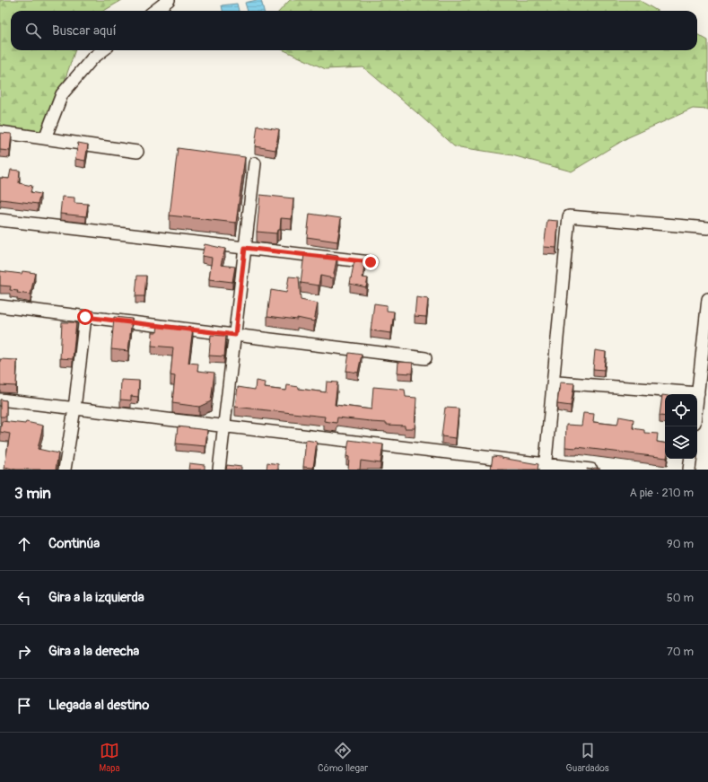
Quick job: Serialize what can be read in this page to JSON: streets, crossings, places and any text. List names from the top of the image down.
{
  "page": {
    "search": "Buscar aquí",
    "heading": ["3 min", "A pie · 210 m"],
    "list": [
      ["Continúa", "90 m"],
      ["Gira a la izquierda", "50 m"],
      ["Gira a la derecha", "70 m"],
      "Llegada al destino"
    ],
    "nav": ["Mapa", "Cómo llegar", "Guardados"]
  }
}
